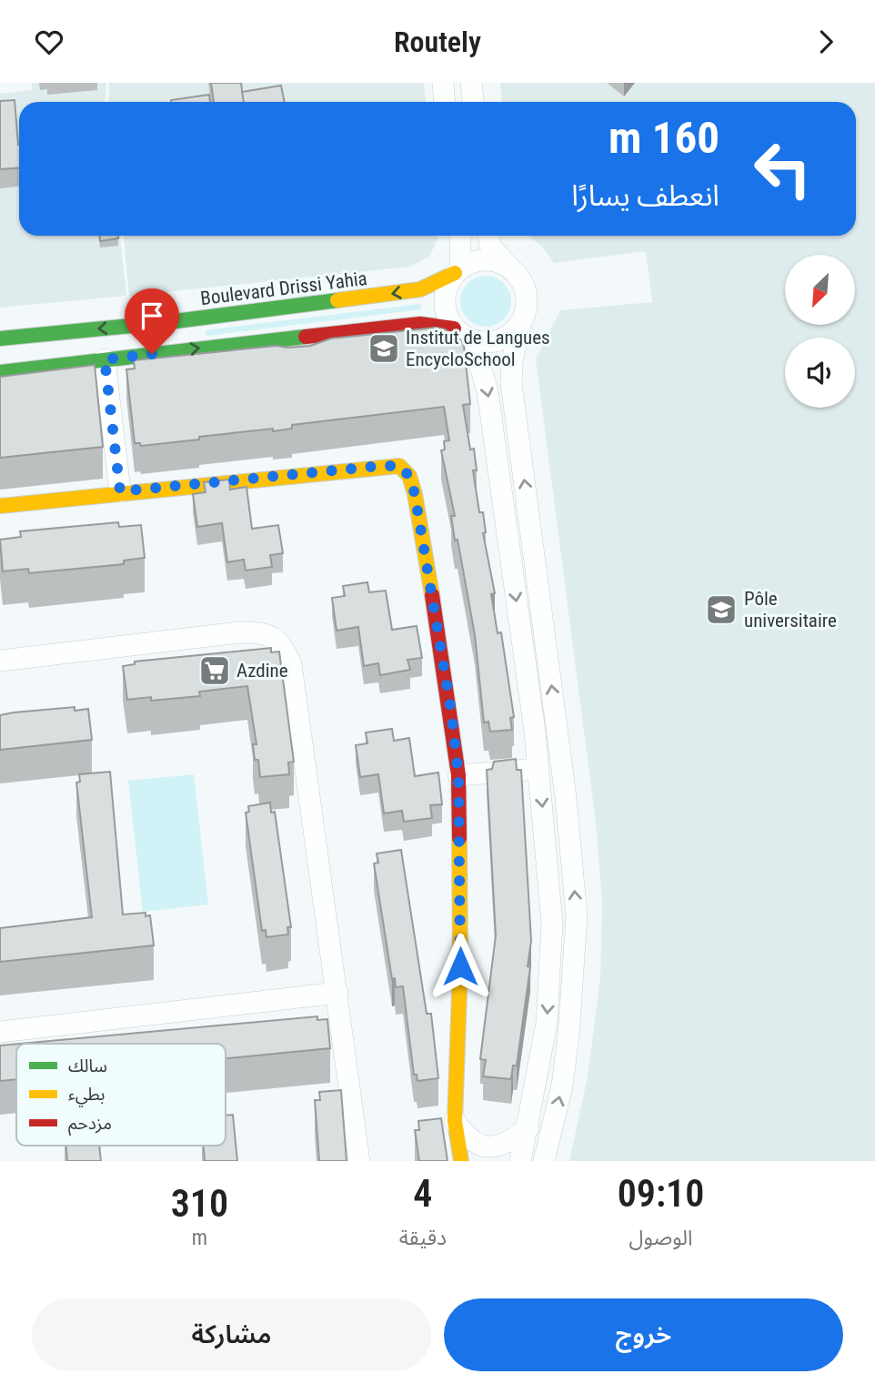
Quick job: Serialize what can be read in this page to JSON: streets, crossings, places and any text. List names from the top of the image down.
{
  "streets": {
    "street": ["Boulevard Drissi Yahia"]
  },
  "places": {
    "school or university": ["Institut de Langues EncycloSchool", "Pôle universitaire"],
    "supermarket": ["Azdine"]
  },
  "legend": ["سالك", "بطيء", "مزدحم"],
  "north": "bottom left",
  "page": {
    "header": "Routely",
    "turn": ["160 m", "انعطف يسارًا"],
    "eta": [
      "09:10",
      "الوصول",
      "4",
      "دقيقة",
      "310",
      "m"
    ],
    "buttons": ["خروج", "مشاركة"]
  }
}
